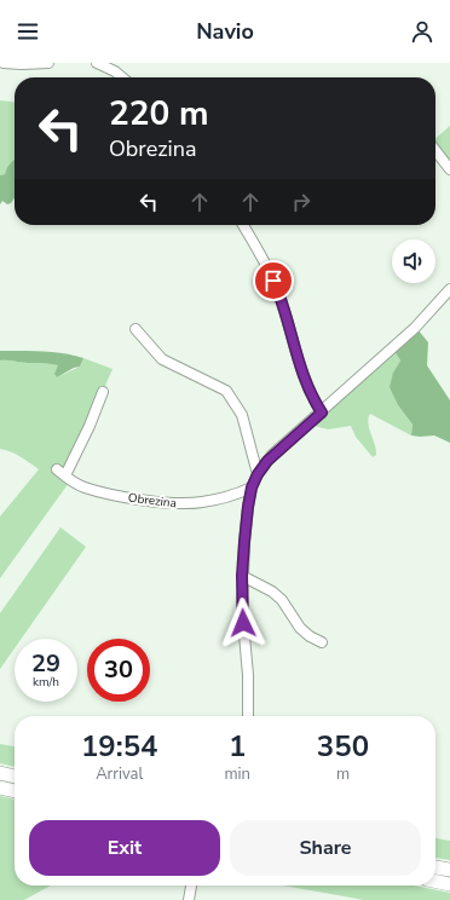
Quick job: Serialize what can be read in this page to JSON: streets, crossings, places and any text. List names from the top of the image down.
{
  "streets": {
    "street": ["Obrezina"]
  },
  "page": {
    "header": "Navio",
    "turn": ["220 m", "Obrezina"],
    "speed": "29 km/h",
    "limit": "30",
    "eta": [
      "19:54",
      "Arrival",
      "1",
      "min",
      "350",
      "m"
    ],
    "buttons": ["Exit", "Share"]
  }
}
